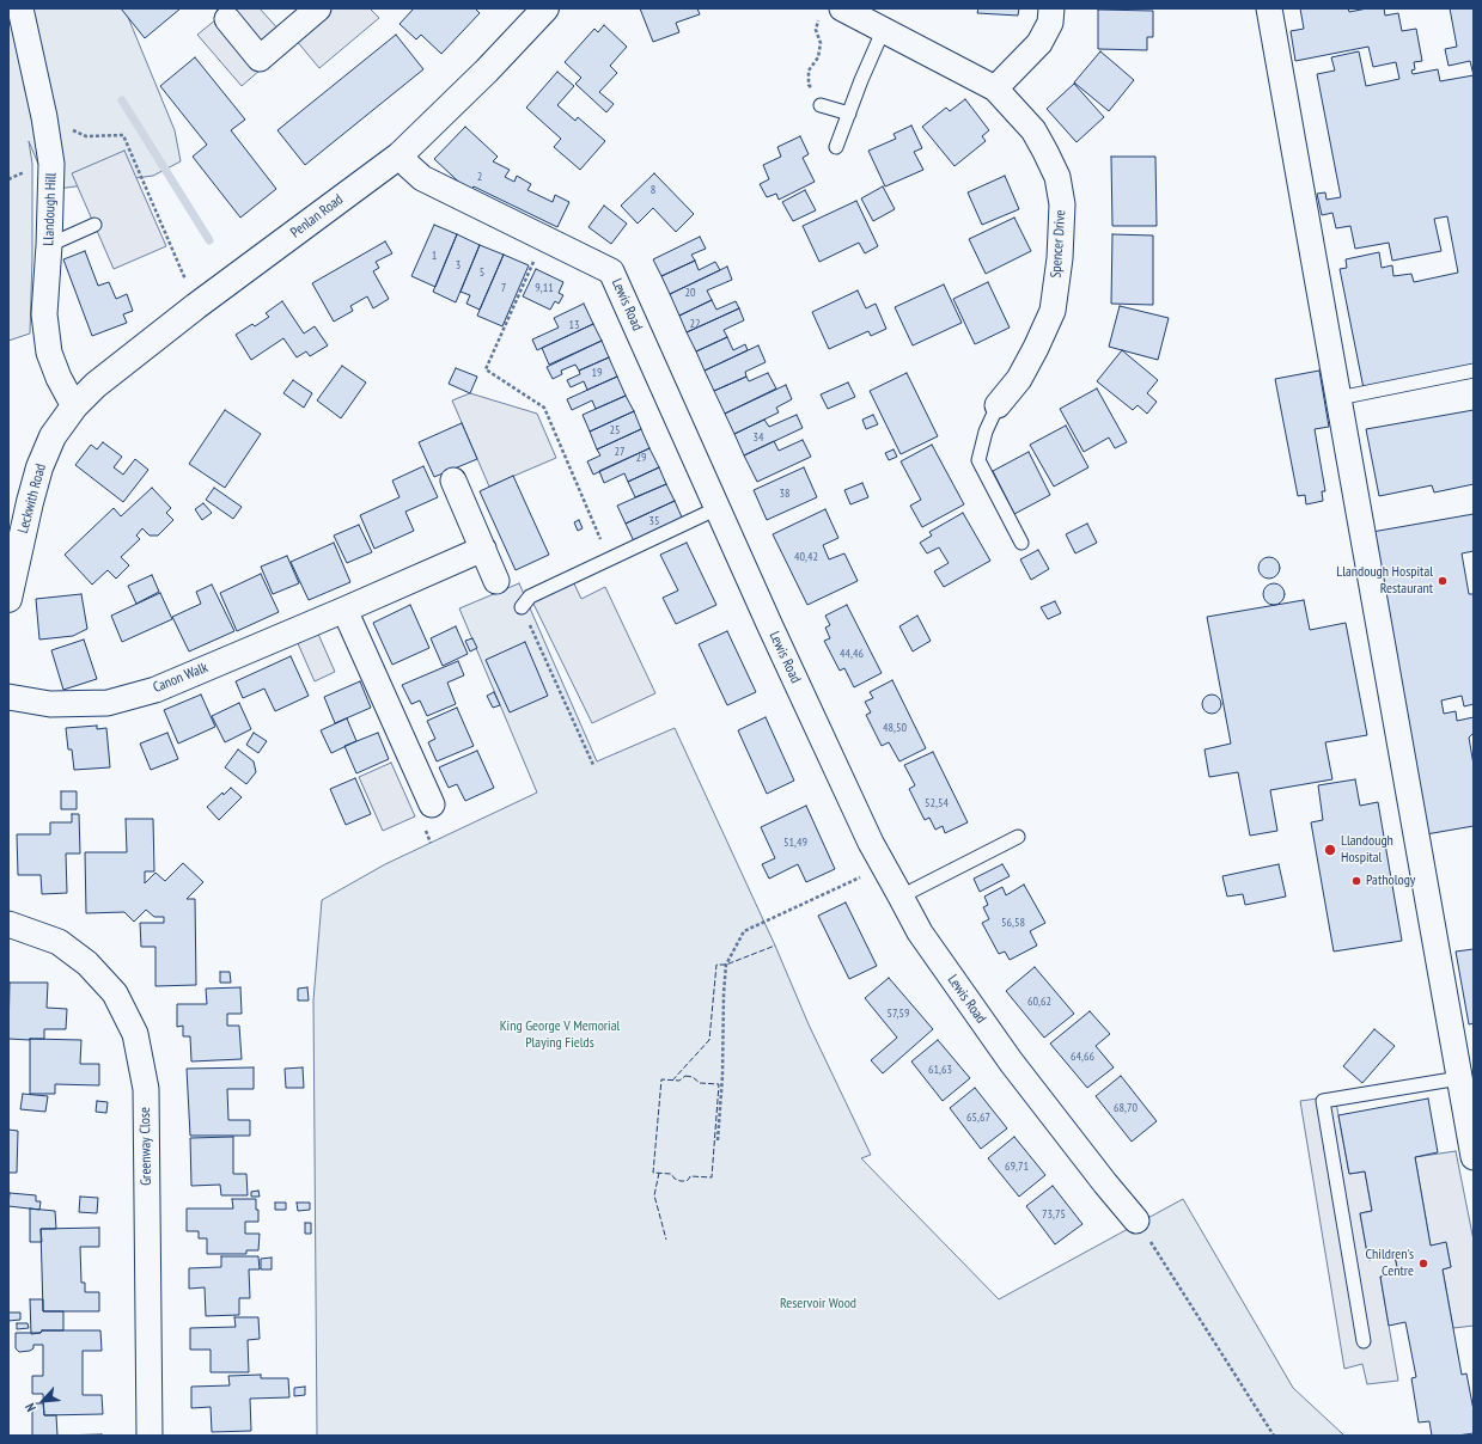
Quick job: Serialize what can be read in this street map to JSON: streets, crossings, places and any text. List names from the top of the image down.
{
  "streets": {
    "main road": ["Penlan Road", "Leckwith Road"],
    "street": [
      "Llandough Hill",
      "Spencer Drive",
      "Lewis Road",
      "Canon Walk",
      "Greenway Close"
    ]
  },
  "crossings": [
    ["Llandough Hill", "Penlan Road"],
    ["Llandough Hill", "Leckwith Road"],
    ["Penlan Road", "Lewis Road"],
    ["Penlan Road", "Leckwith Road"]
  ],
  "parks": ["King George V Memorial Playing Fields", "Reservoir Wood"],
  "places": [
    "Llandough Hospital Restaurant",
    "Llandough Hospital",
    "Pathology",
    "Children's Centre"
  ],
  "house_numbers": [
    "2",
    "8",
    "1",
    "3",
    "5",
    "7",
    "9,11",
    "20",
    "22",
    "13",
    "19",
    "25",
    "34",
    "27",
    "29",
    "38",
    "35",
    "40,42",
    "44,46",
    "48,50",
    "52,54",
    "51,49",
    "56,58",
    "60,62",
    "57,59",
    "64,66",
    "61,63",
    "68,70",
    "65,67",
    "69,71",
    "73,75"
  ],
  "north": "bottom left"
}
